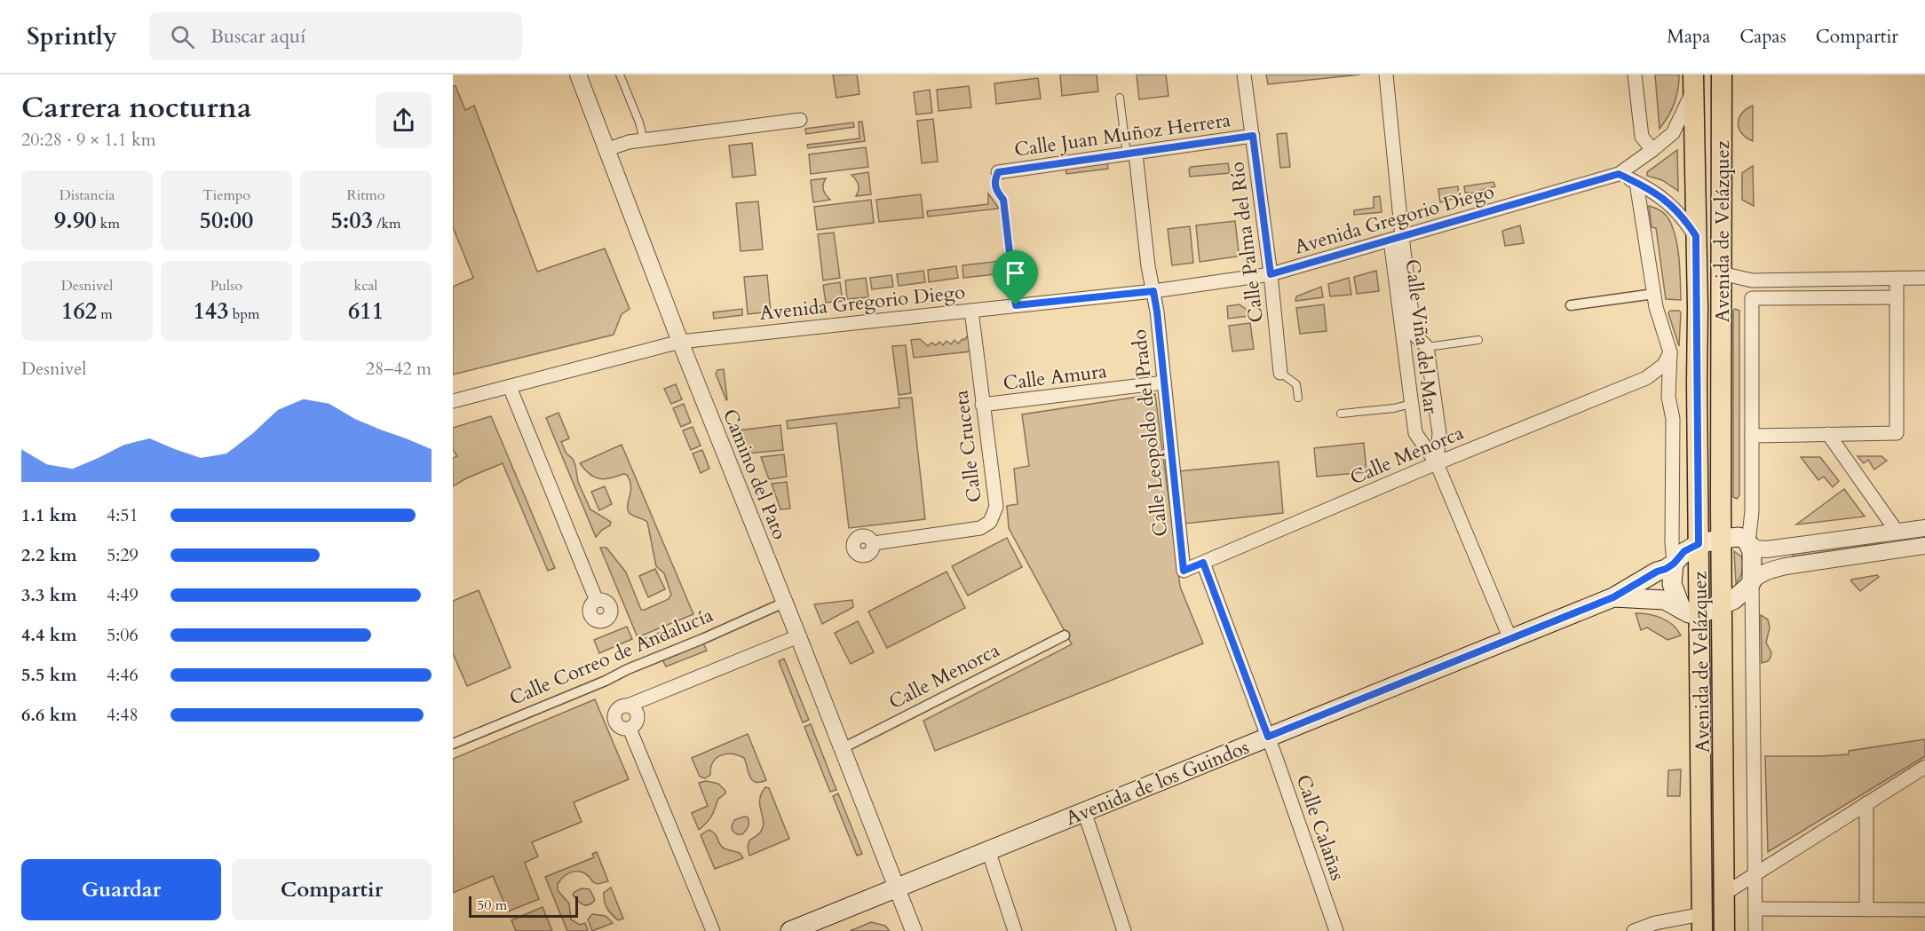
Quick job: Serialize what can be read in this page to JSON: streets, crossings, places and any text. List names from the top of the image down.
{
  "streets": {
    "main road": ["Avenida de Velázquez", "Avenida de los Guindos"],
    "street": [
      "Calle Juan Muñoz Herrera",
      "Avenida Gregorio Diego",
      "Calle Palma del Río",
      "Calle Viña del Mar",
      "Calle Amura",
      "Calle Leopoldo del Prado",
      "Calle Cruceta",
      "Calle Menorca",
      "Camino del Pato",
      "Calle Correo de Andalucía",
      "Calle Calañas"
    ]
  },
  "crossings": [
    ["Calle Juan Muñoz Herrera", "Calle Palma del Río"],
    ["Calle Juan Muñoz Herrera", "Calle Leopoldo del Prado"],
    ["Avenida Gregorio Diego", "Avenida de Velázquez"],
    ["Avenida Gregorio Diego", "Calle Palma del Río"],
    ["Avenida Gregorio Diego", "Calle Viña del Mar"],
    ["Avenida Gregorio Diego", "Calle Leopoldo del Prado"],
    ["Avenida Gregorio Diego", "Calle Cruceta"],
    ["Avenida Gregorio Diego", "Camino del Pato"],
    ["Avenida de Velázquez", "Calle Menorca"],
    ["Avenida de Velázquez", "Avenida de los Guindos"],
    ["Calle Viña del Mar", "Calle Menorca"],
    ["Calle Viña del Mar", "Avenida de los Guindos"],
    ["Calle Amura", "Calle Leopoldo del Prado"],
    ["Calle Amura", "Calle Cruceta"],
    ["Calle Leopoldo del Prado", "Calle Menorca"],
    ["Calle Menorca", "Camino del Pato"],
    ["Camino del Pato", "Calle Correo de Andalucía"],
    ["Camino del Pato", "Avenida de los Guindos"],
    ["Avenida de los Guindos", "Calle Calañas"]
  ],
  "scale_bar": "50 m",
  "page": {
    "header": "Sprintly",
    "search": "Buscar aquí",
    "nav": ["Mapa", "Capas", "Compartir"],
    "heading": ["Carrera nocturna", "20:28 · 9 × 1.1 km"],
    "stats": [
      ["Distancia", "9.90 km"],
      ["Tiempo", "50:00"],
      ["Ritmo", "5:03 /km"],
      ["Desnivel", "162 m"],
      ["Pulso", "143 bpm"],
      ["kcal", "611"]
    ],
    "chart": ["Desnivel", "28–42 m"],
    "list": [
      {
        "name": "1.1 km",
        "note": "4:51"
      },
      {
        "name": "2.2 km",
        "note": "5:29"
      },
      {
        "name": "3.3 km",
        "note": "4:49"
      },
      {
        "name": "4.4 km",
        "note": "5:06"
      },
      {
        "name": "5.5 km",
        "note": "4:46"
      },
      {
        "name": "6.6 km",
        "note": "4:48"
      }
    ],
    "buttons": ["Guardar", "Compartir"],
    "scale": "50 m"
  }
}
